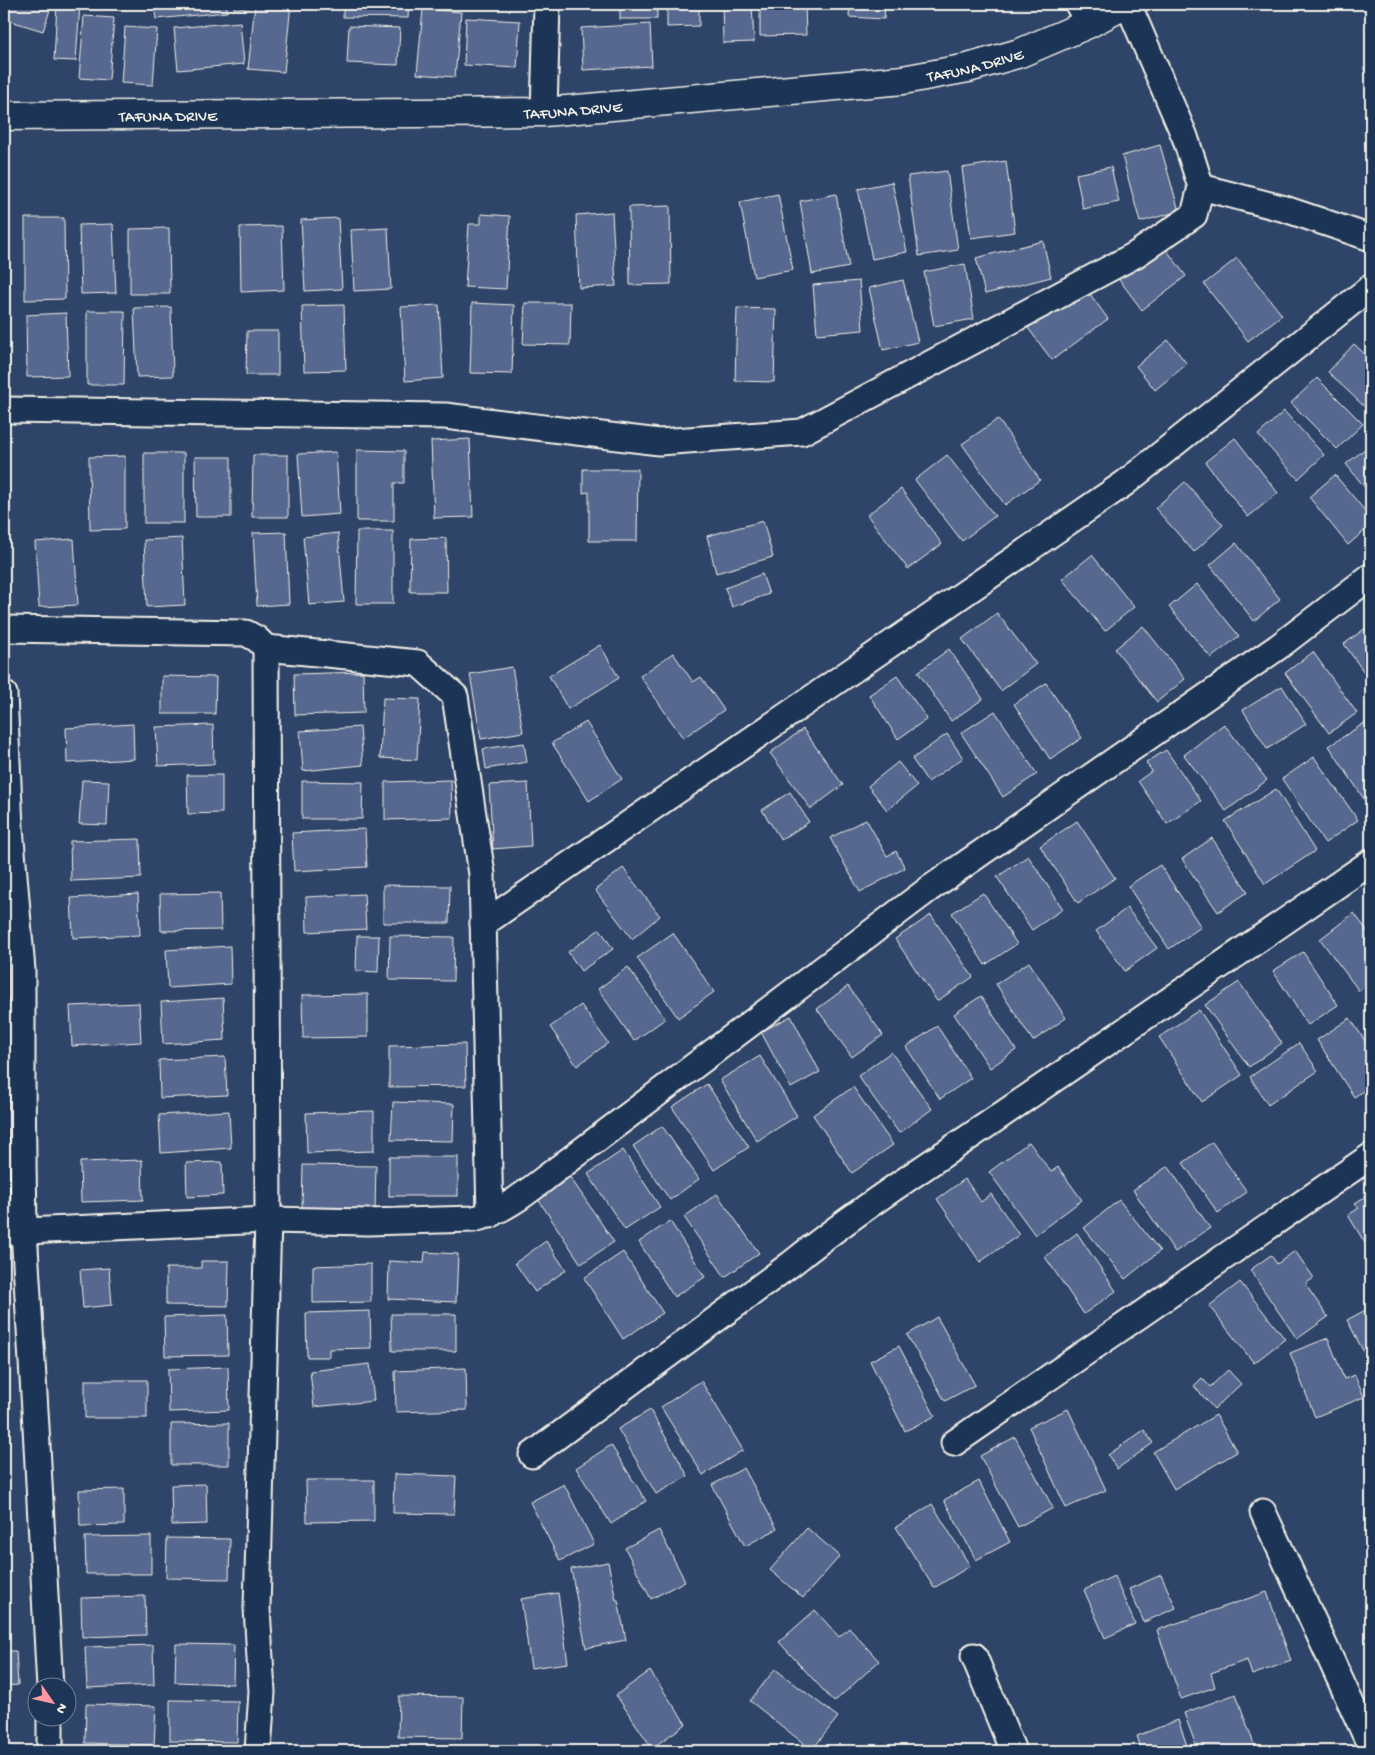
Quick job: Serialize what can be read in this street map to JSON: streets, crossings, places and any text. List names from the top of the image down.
{
  "streets": {
    "main road": ["TAFUNA DRIVE"]
  },
  "north": "bottom right"
}
